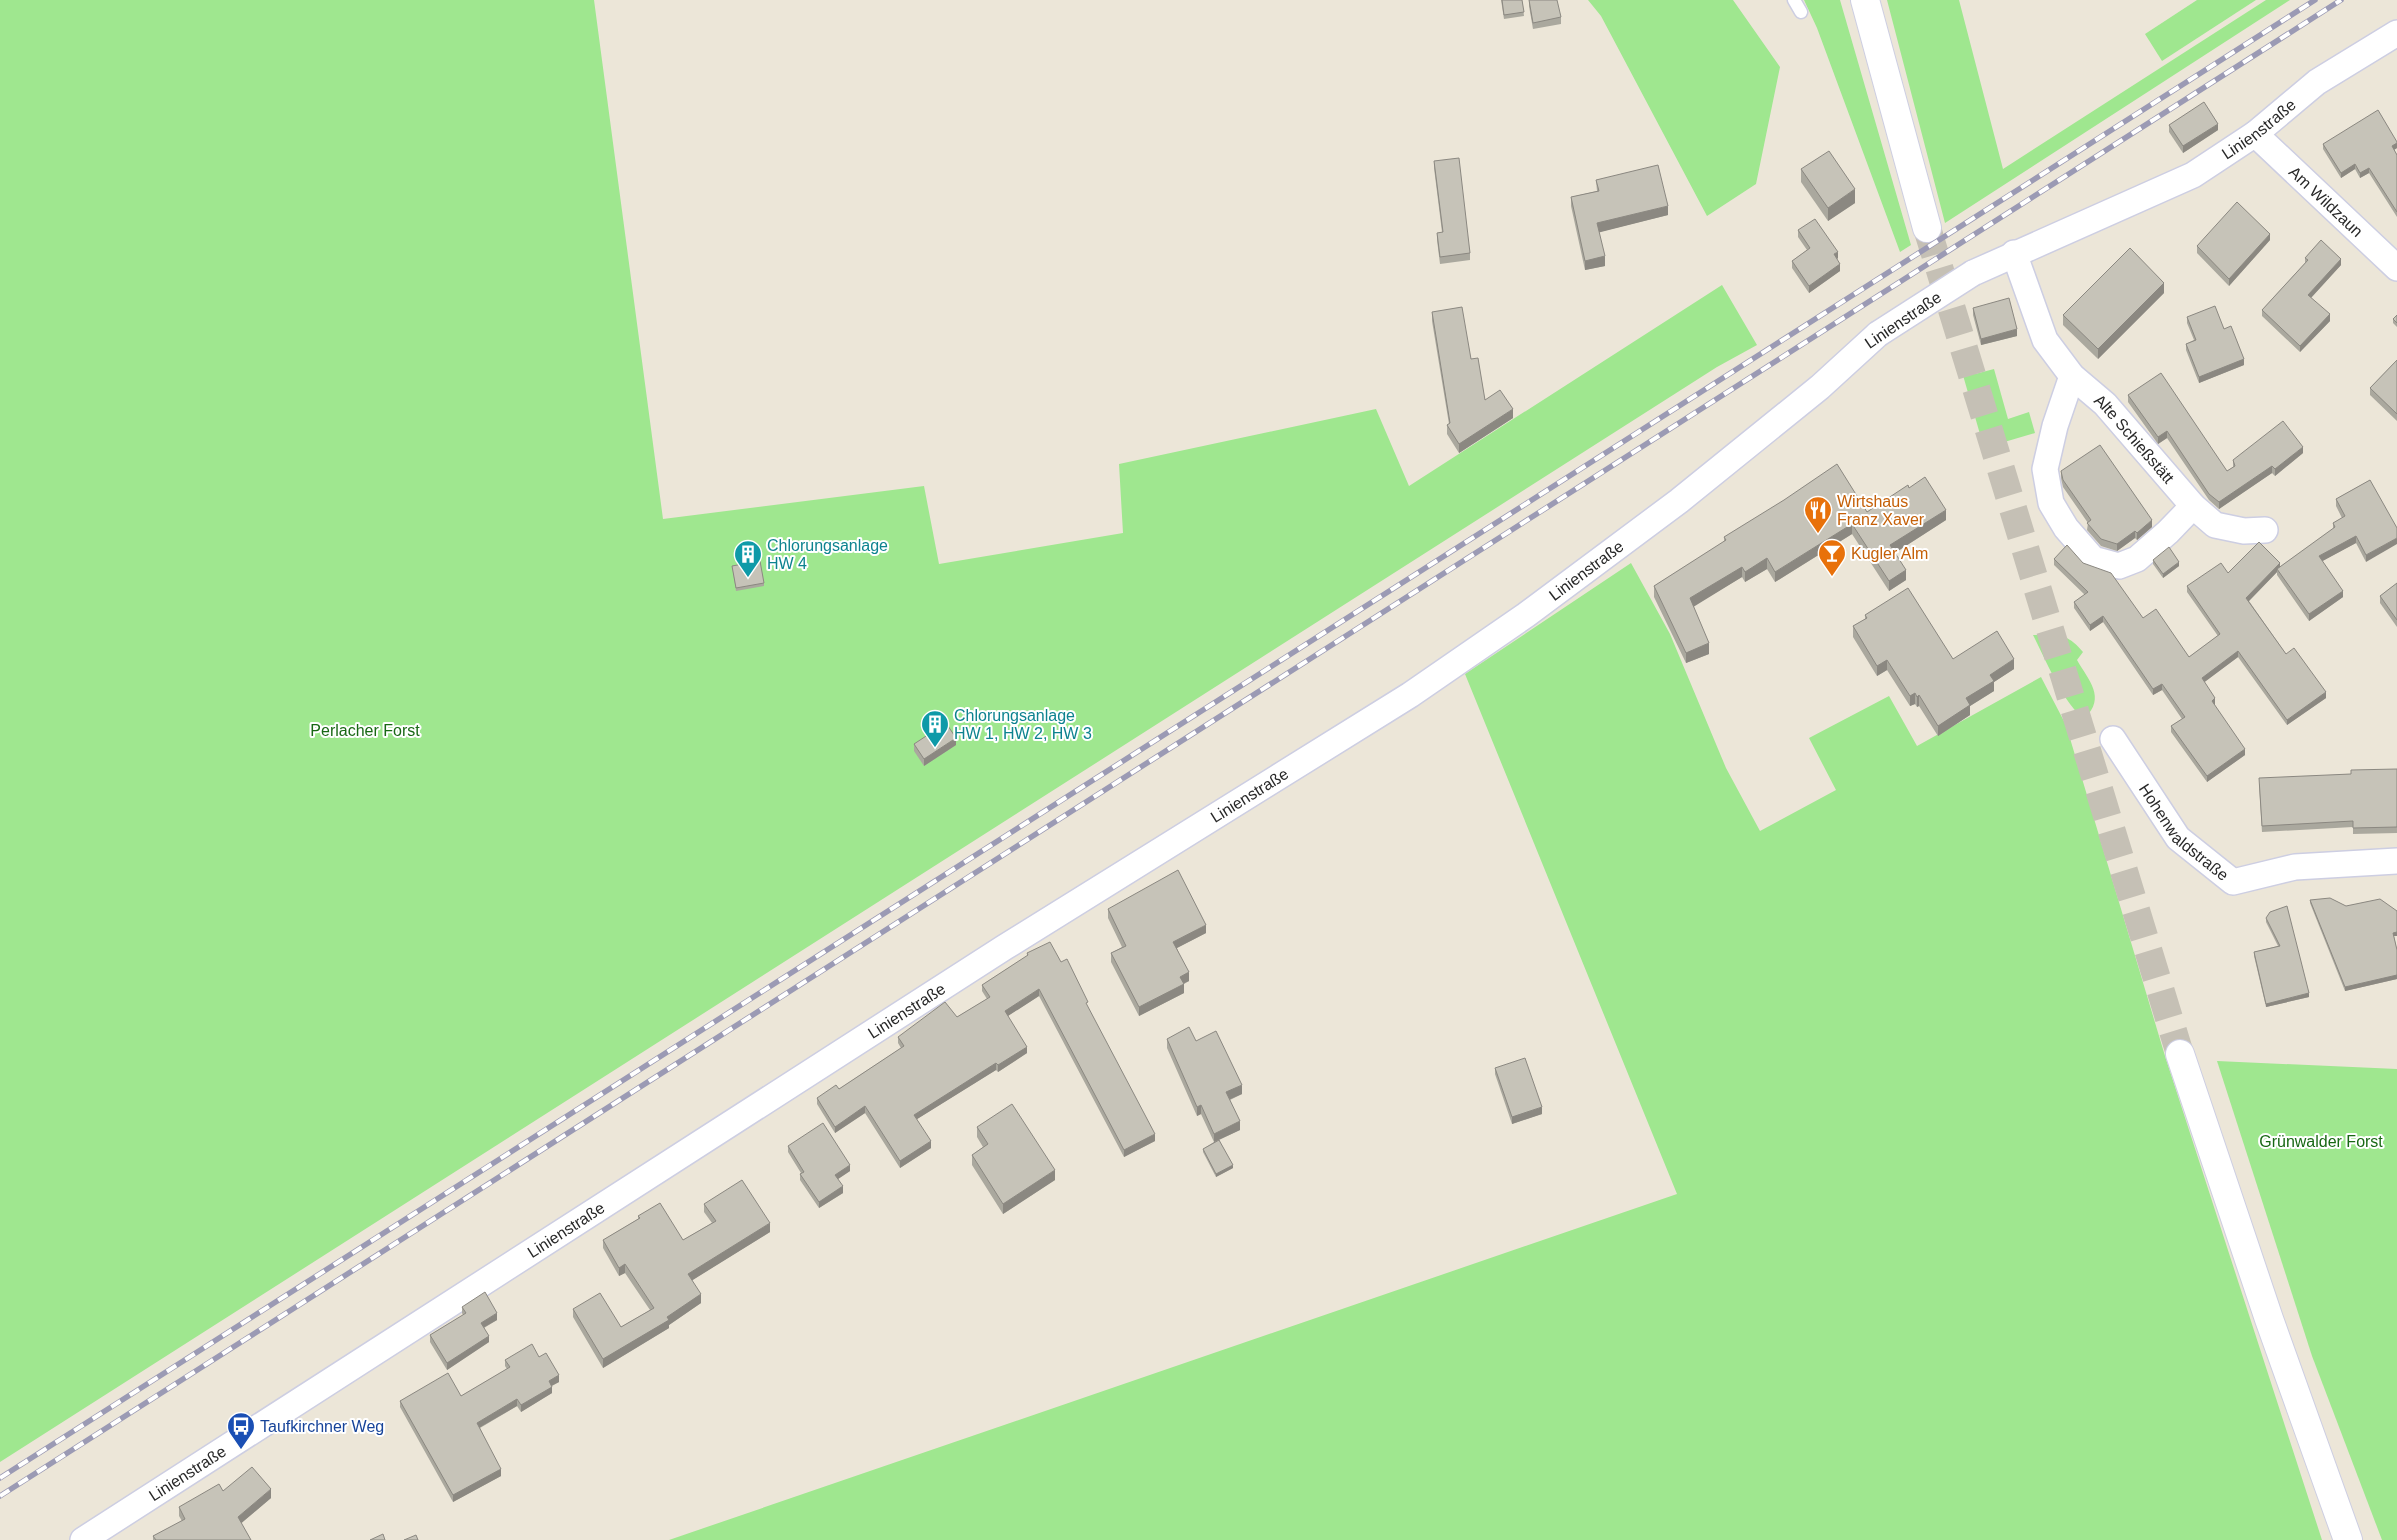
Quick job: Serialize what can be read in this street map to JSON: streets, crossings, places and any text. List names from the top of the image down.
{
  "streets": {
    "street": [
      "Linienstraße",
      "Am Wildzaun",
      "Alte Schießstätt",
      "Hohenwaldstraße"
    ]
  },
  "crossings": [
    ["Linienstraße", "Am Wildzaun"],
    ["Linienstraße", "Alte Schießstätt"]
  ],
  "parks": ["Perlacher Forst", "Grünwalder Forst"],
  "places": {
    "restaurant": ["Wirtshaus Franz Xaver"],
    "bar": ["Kugler Alm"],
    "building": ["Chlorungsanlage HW 4", "Chlorungsanlage HW 1, HW 2, HW 3"],
    "bus stop": ["Taufkirchner Weg"]
  }
}
